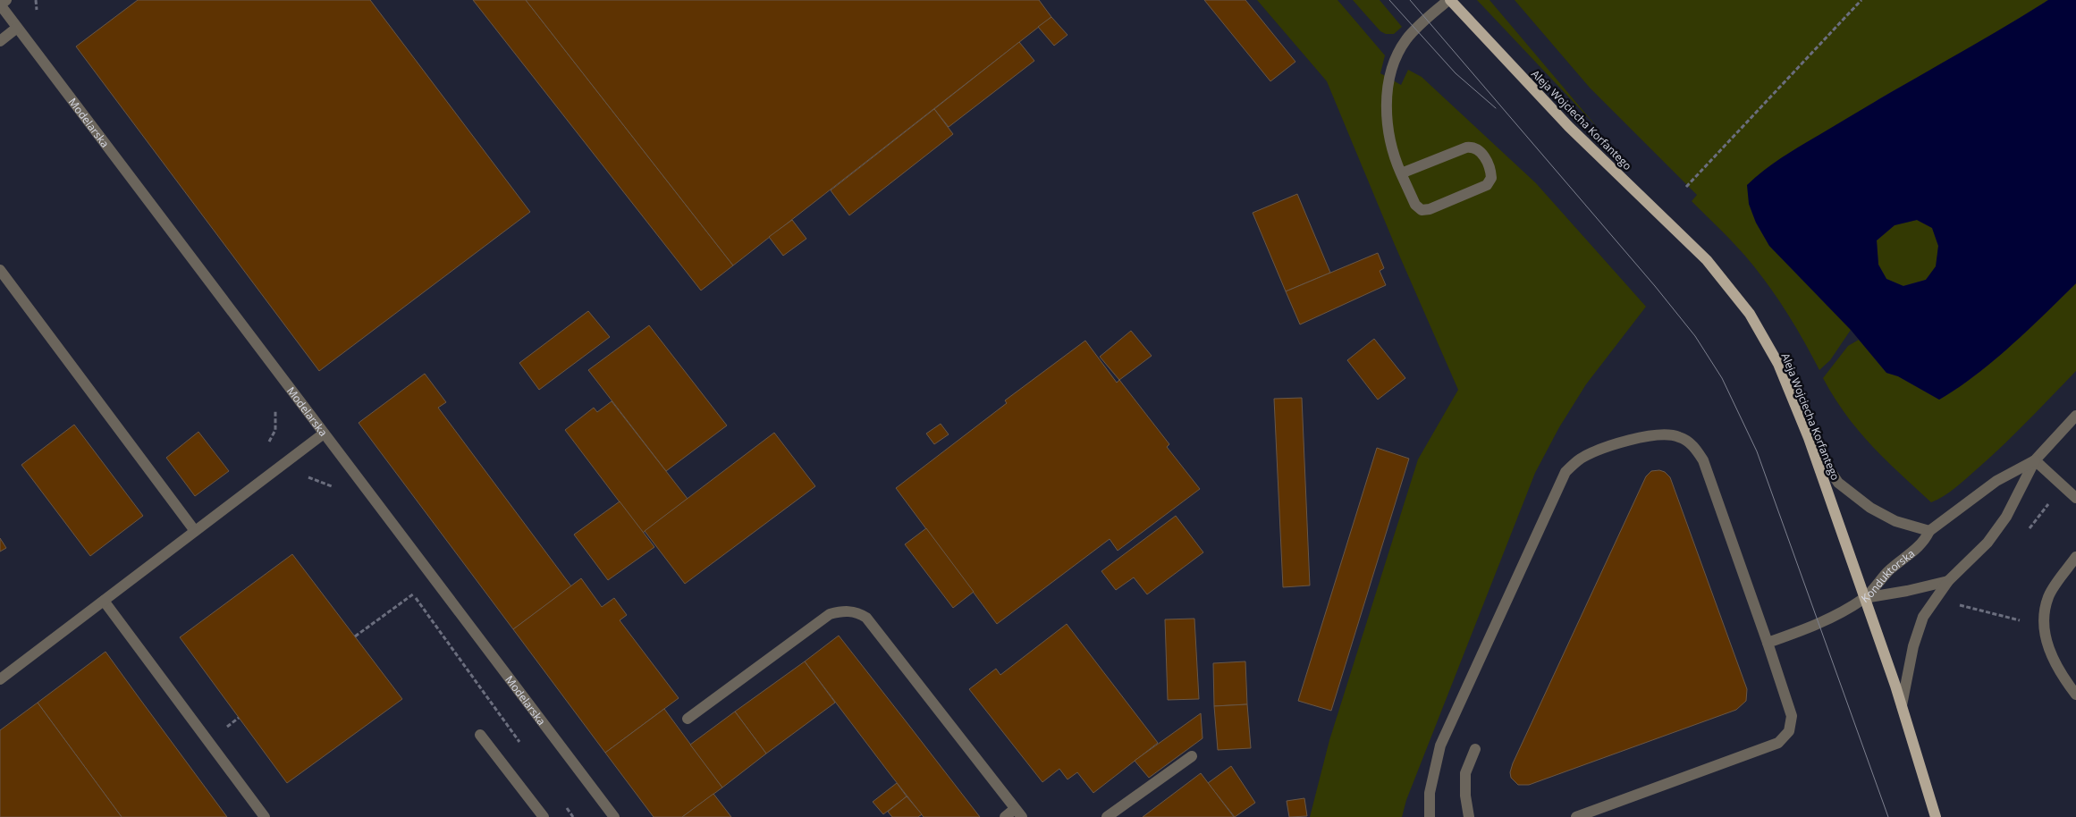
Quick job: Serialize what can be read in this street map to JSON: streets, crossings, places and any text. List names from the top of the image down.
{
  "streets": {
    "main road": ["Aleja Wojciecha Korfantego"],
    "street": ["Modelarska", "Konduktorska"]
  },
  "crossings": [
    ["Aleja Wojciecha Korfantego", "Konduktorska"]
  ]
}
